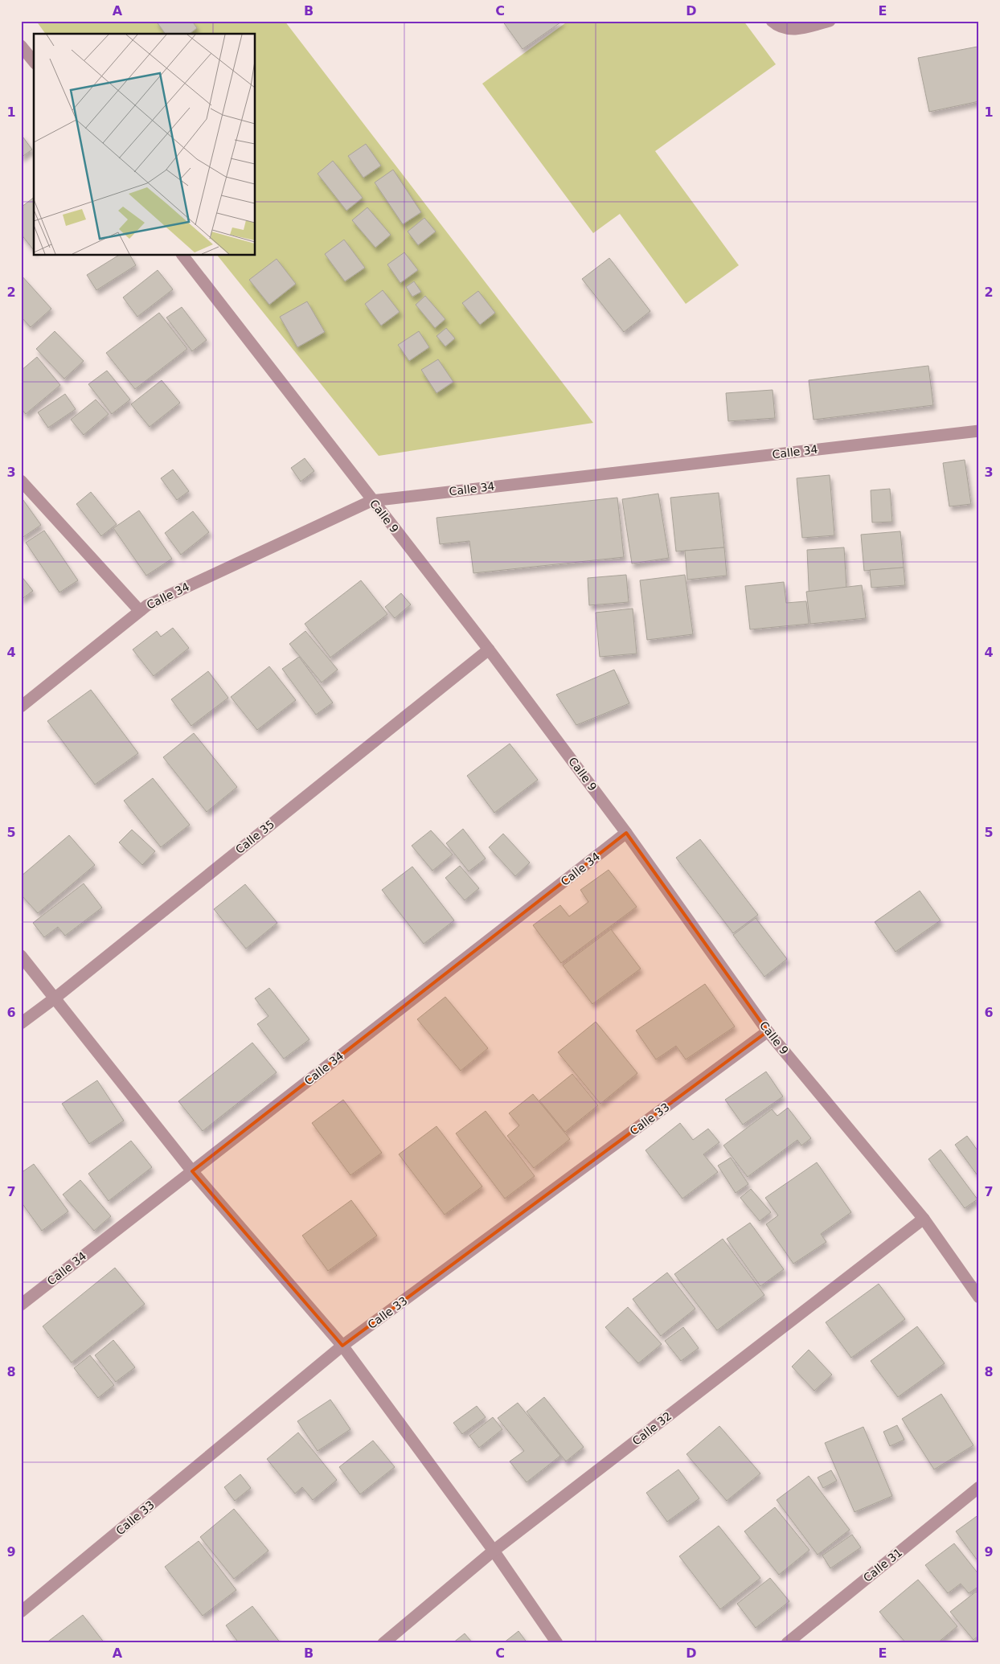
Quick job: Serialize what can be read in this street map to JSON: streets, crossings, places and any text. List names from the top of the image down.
{
  "streets": {
    "street": [
      "Calle 34",
      "Calle 9",
      "Calle 35",
      "Calle 33",
      "Calle 32",
      "Calle 31"
    ]
  },
  "crossings": [
    ["Calle 34", "Calle 9"],
    ["Calle 9", "Calle 35"],
    ["Calle 9", "Calle 33"],
    ["Calle 9", "Calle 32"]
  ],
  "grid": {
    "columns": [
      "A",
      "B",
      "C",
      "D",
      "E"
    ],
    "rows": [
      "1",
      "2",
      "3",
      "4",
      "5",
      "6",
      "7",
      "8",
      "9"
    ]
  }
}
